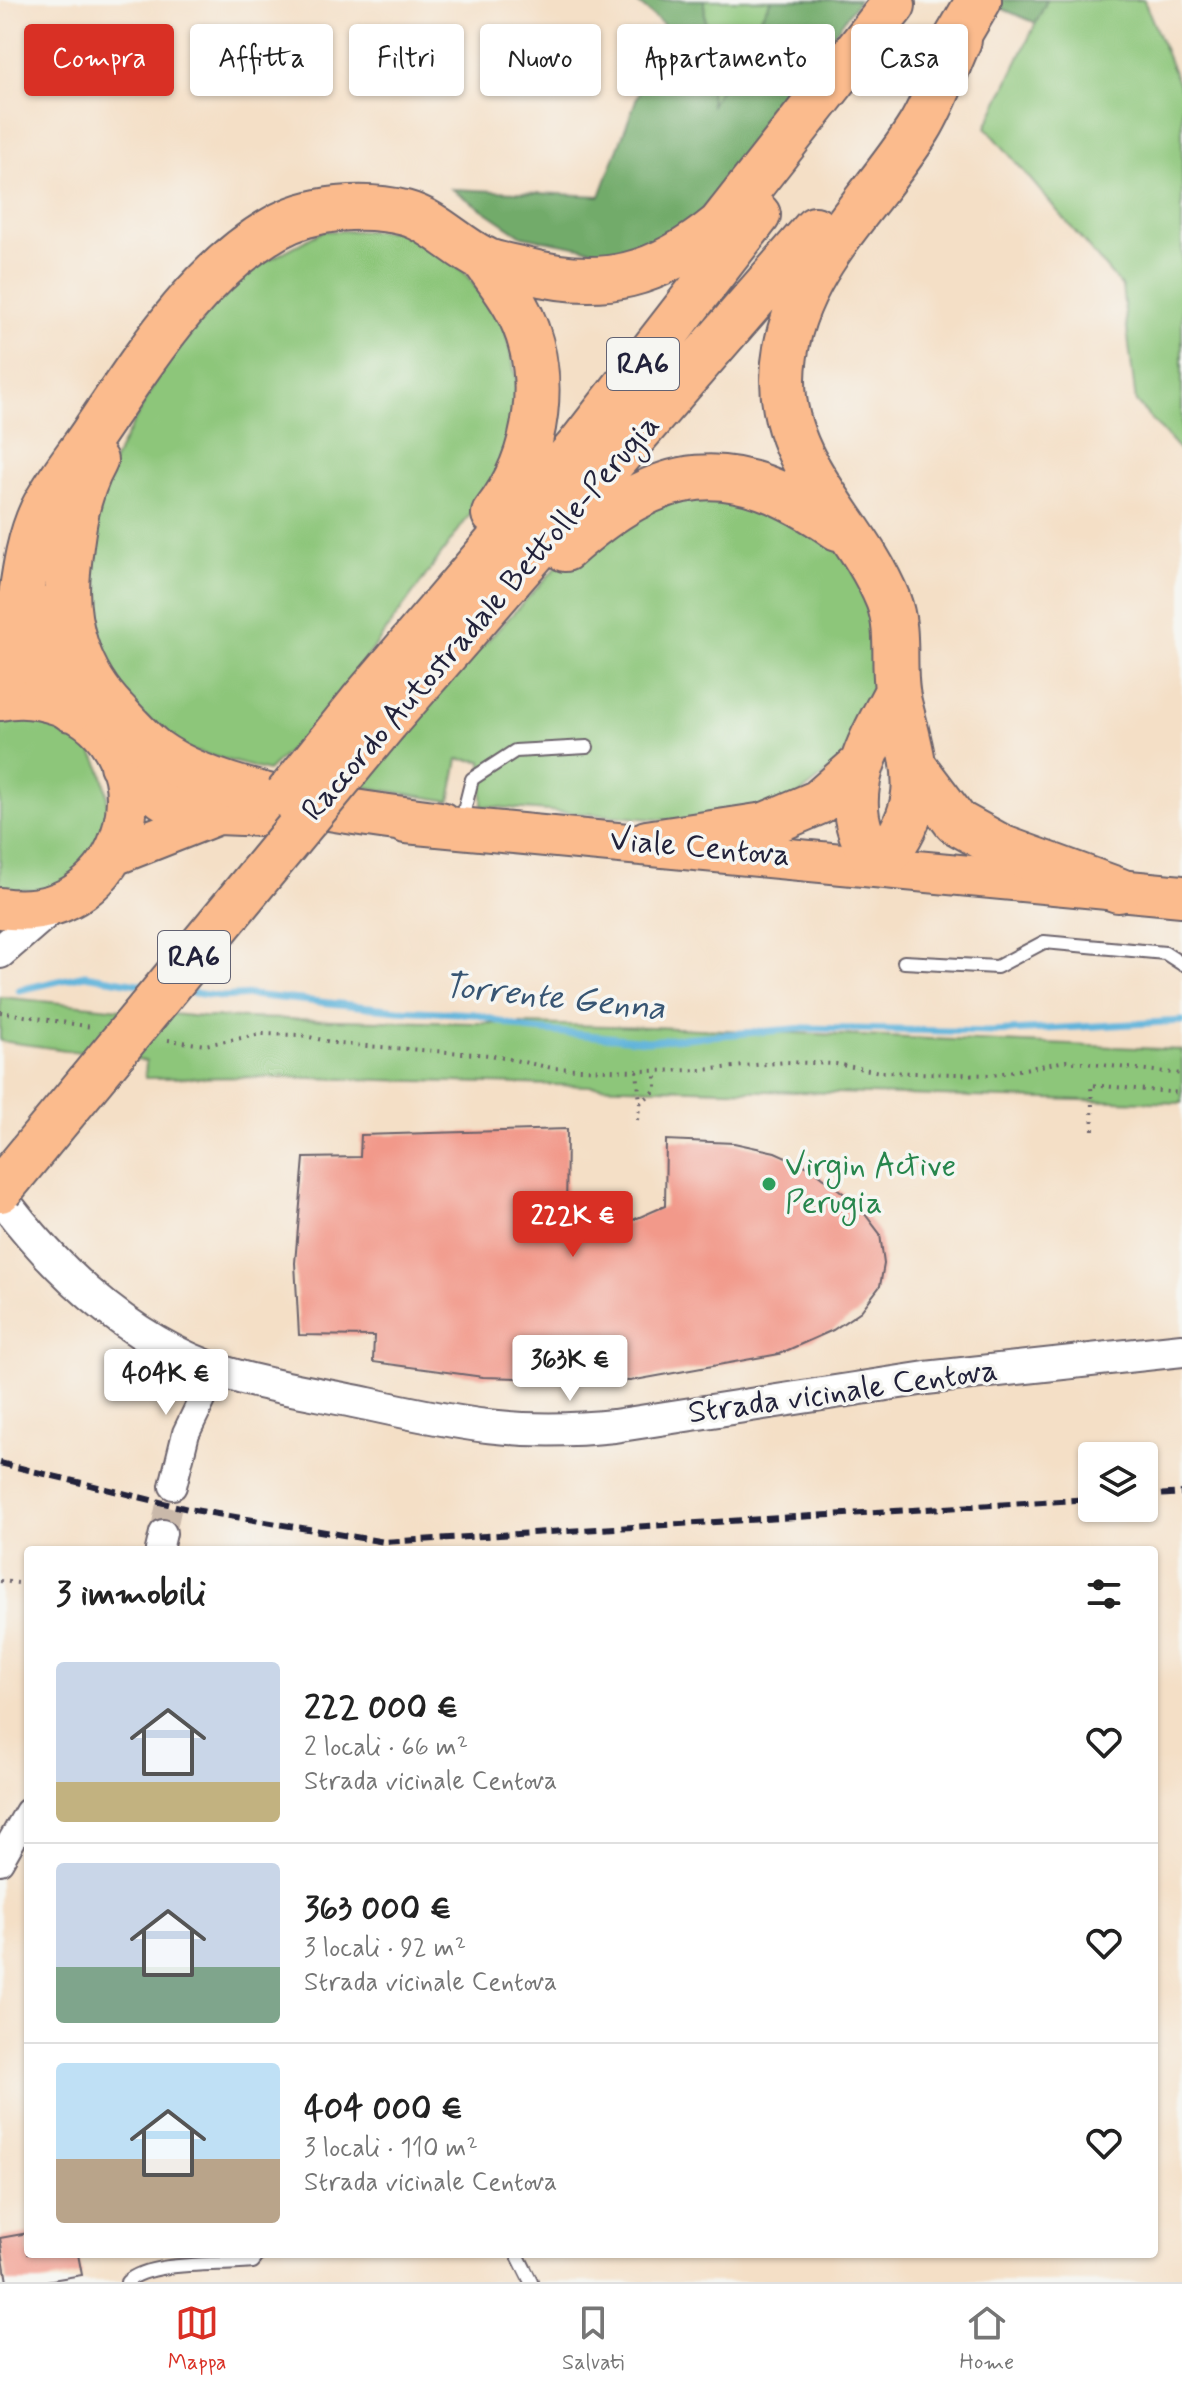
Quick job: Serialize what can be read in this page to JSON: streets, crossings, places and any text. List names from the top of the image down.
{
  "streets": {
    "highway": ["RA6", "Raccordo Autostradale Bettolle-Perugia"],
    "main road": ["Viale Centova"],
    "street": ["Strada vicinale Centova"]
  },
  "crossings": [
    ["RA6", "Raccordo Autostradale Bettolle-Perugia"]
  ],
  "water": ["Torrente Genna"],
  "places": ["Virgin Active Perugia"],
  "page": {
    "chip": [
      "Compra",
      "Affitta",
      "Filtri",
      "Nuovo",
      "Appartamento",
      "Casa"
    ],
    "price": ["222K €", "363K €", "404K €"],
    "heading": "3 immobili",
    "list": [
      {
        "name": "222 000 €",
        "note": "2 locali · 66 m² · Strada vicinale Centova"
      },
      {
        "name": "363 000 €",
        "note": "3 locali · 92 m² · Strada vicinale Centova"
      },
      {
        "name": "404 000 €",
        "note": "3 locali · 110 m² · Strada vicinale Centova"
      }
    ],
    "tabs": ["Mappa", "Salvati", "Home"]
  }
}
